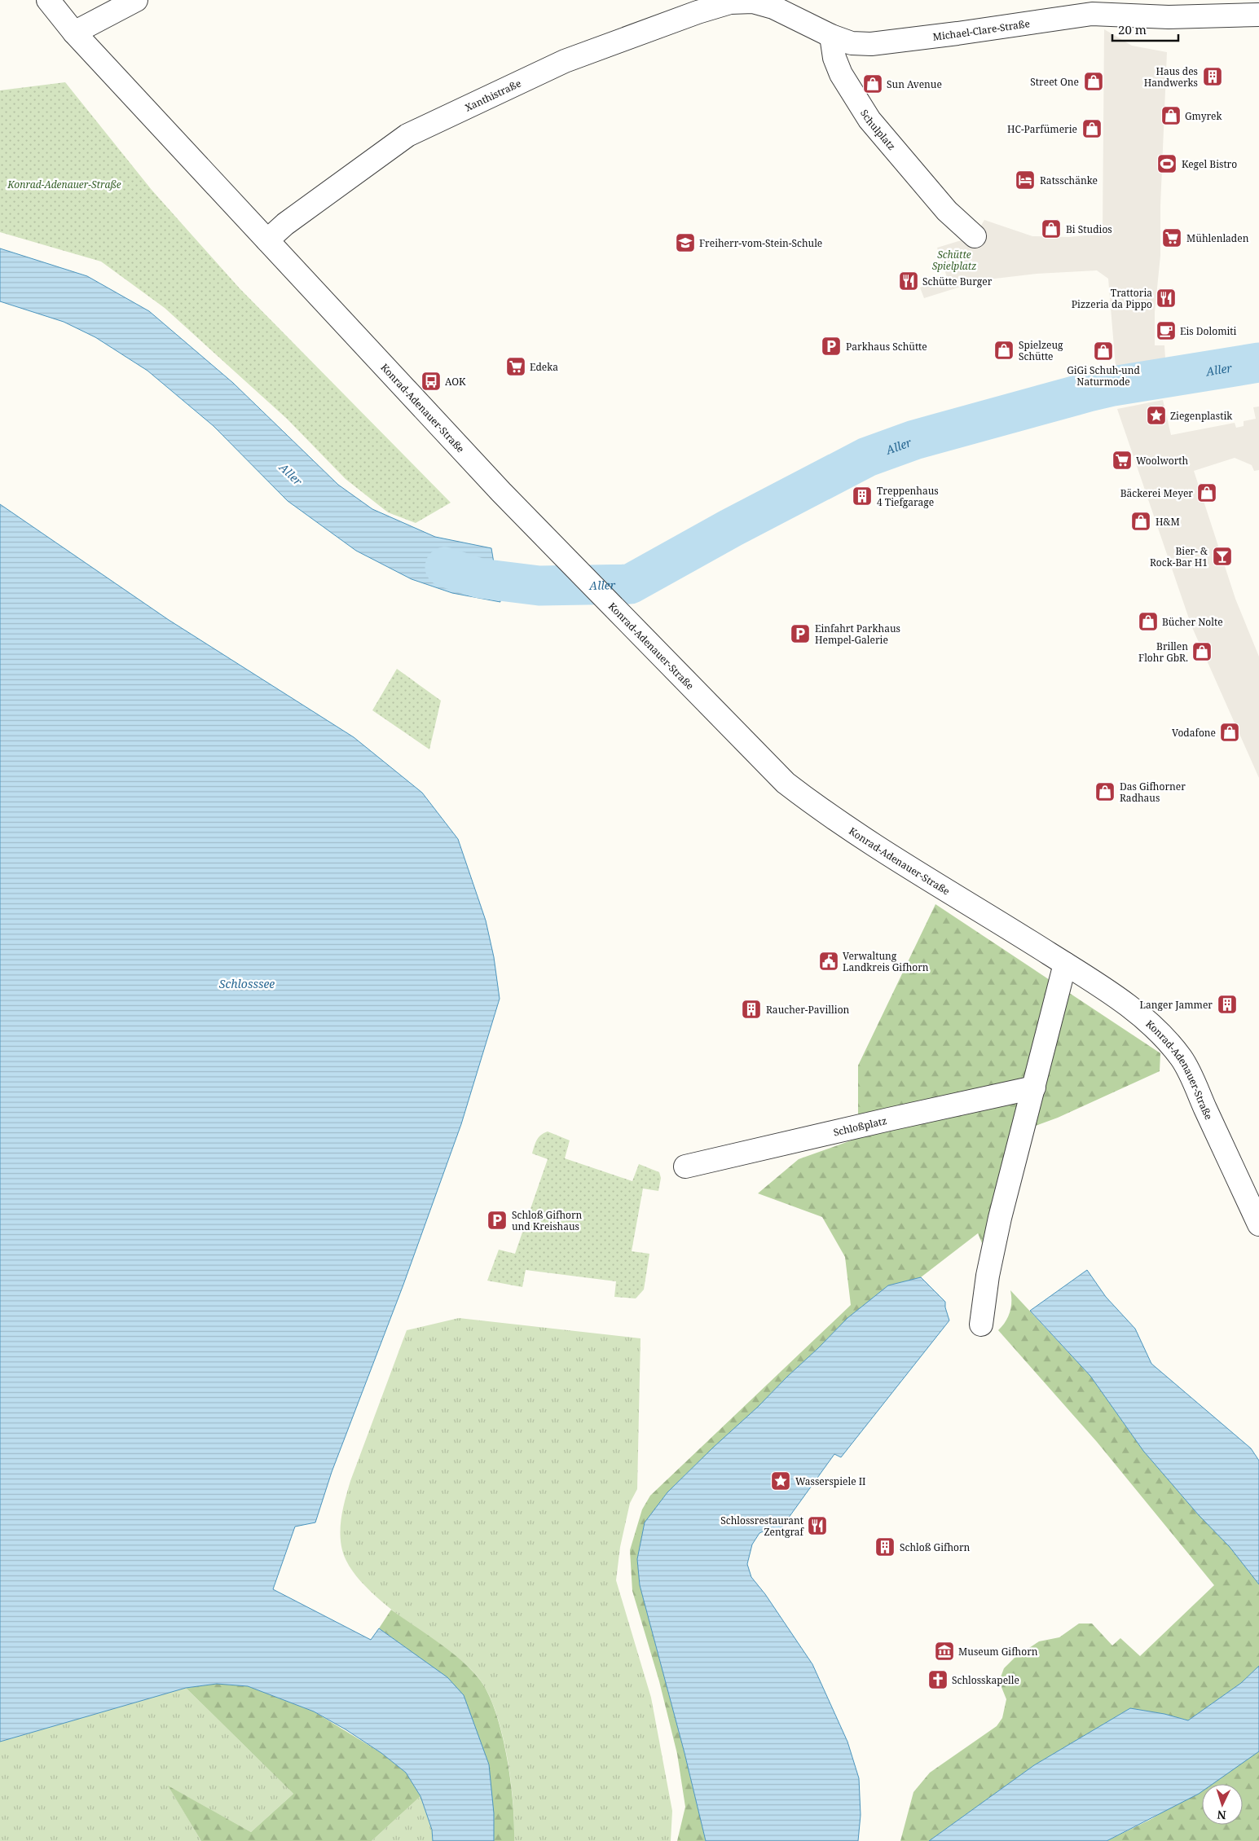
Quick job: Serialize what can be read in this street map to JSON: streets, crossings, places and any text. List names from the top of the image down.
{
  "streets": {
    "street": [
      "Michael-Clare-Straße",
      "Xanthistraße",
      "Schulplatz",
      "Konrad-Adenauer-Straße",
      "Schloßplatz"
    ]
  },
  "crossings": [
    ["Michael-Clare-Straße", "Xanthistraße"],
    ["Michael-Clare-Straße", "Schulplatz"],
    ["Xanthistraße", "Konrad-Adenauer-Straße"]
  ],
  "water": ["Aller", "Schlosssee"],
  "parks": ["Konrad-Adenauer-Straße", "Schütte Spielplatz"],
  "places": {
    "building": [
      "Haus des Handwerks",
      "Treppenhaus 4 Tiefgarage",
      "Langer Jammer",
      "Raucher-Pavillion",
      "Schloß Gifhorn"
    ],
    "shop": [
      "Street One",
      "Sun Avenue",
      "Gmyrek",
      "HC-Parfümerie",
      "Bi Studios",
      "Spielzeug Schütte",
      "GiGi Schuh-und Naturmode",
      "Bäckerei Meyer",
      "H&M",
      "Bücher Nolte",
      "Brillen Flohr GbR.",
      "Vodafone",
      "Das Gifhorner Radhaus"
    ],
    "sports": ["Kegel Bistro"],
    "hotel": ["Ratsschänke"],
    "supermarket": ["Mühlenladen", "Edeka", "Woolworth"],
    "school or university": ["Freiherr-vom-Stein-Schule"],
    "restaurant": ["Schütte Burger", "Trattoria Pizzeria da Pippo", "Schlossrestaurant Zentgraf"],
    "cafe": ["Eis Dolomiti"],
    "parking": ["Parkhaus Schütte", "Einfahrt Parkhaus Hempel-Galerie", "Schloß Gifhorn und Kreishaus"],
    "bus stop": ["AOK"],
    "place": ["Ziegenplastik", "Wasserspiele II"],
    "bar": ["Bier- & Rock-Bar H1"],
    "public building": ["Verwaltung Landkreis Gifhorn"],
    "museum": ["Museum Gifhorn"],
    "church": ["Schlosskapelle"]
  },
  "scale_bar": "20 m",
  "north": "bottom"
}
